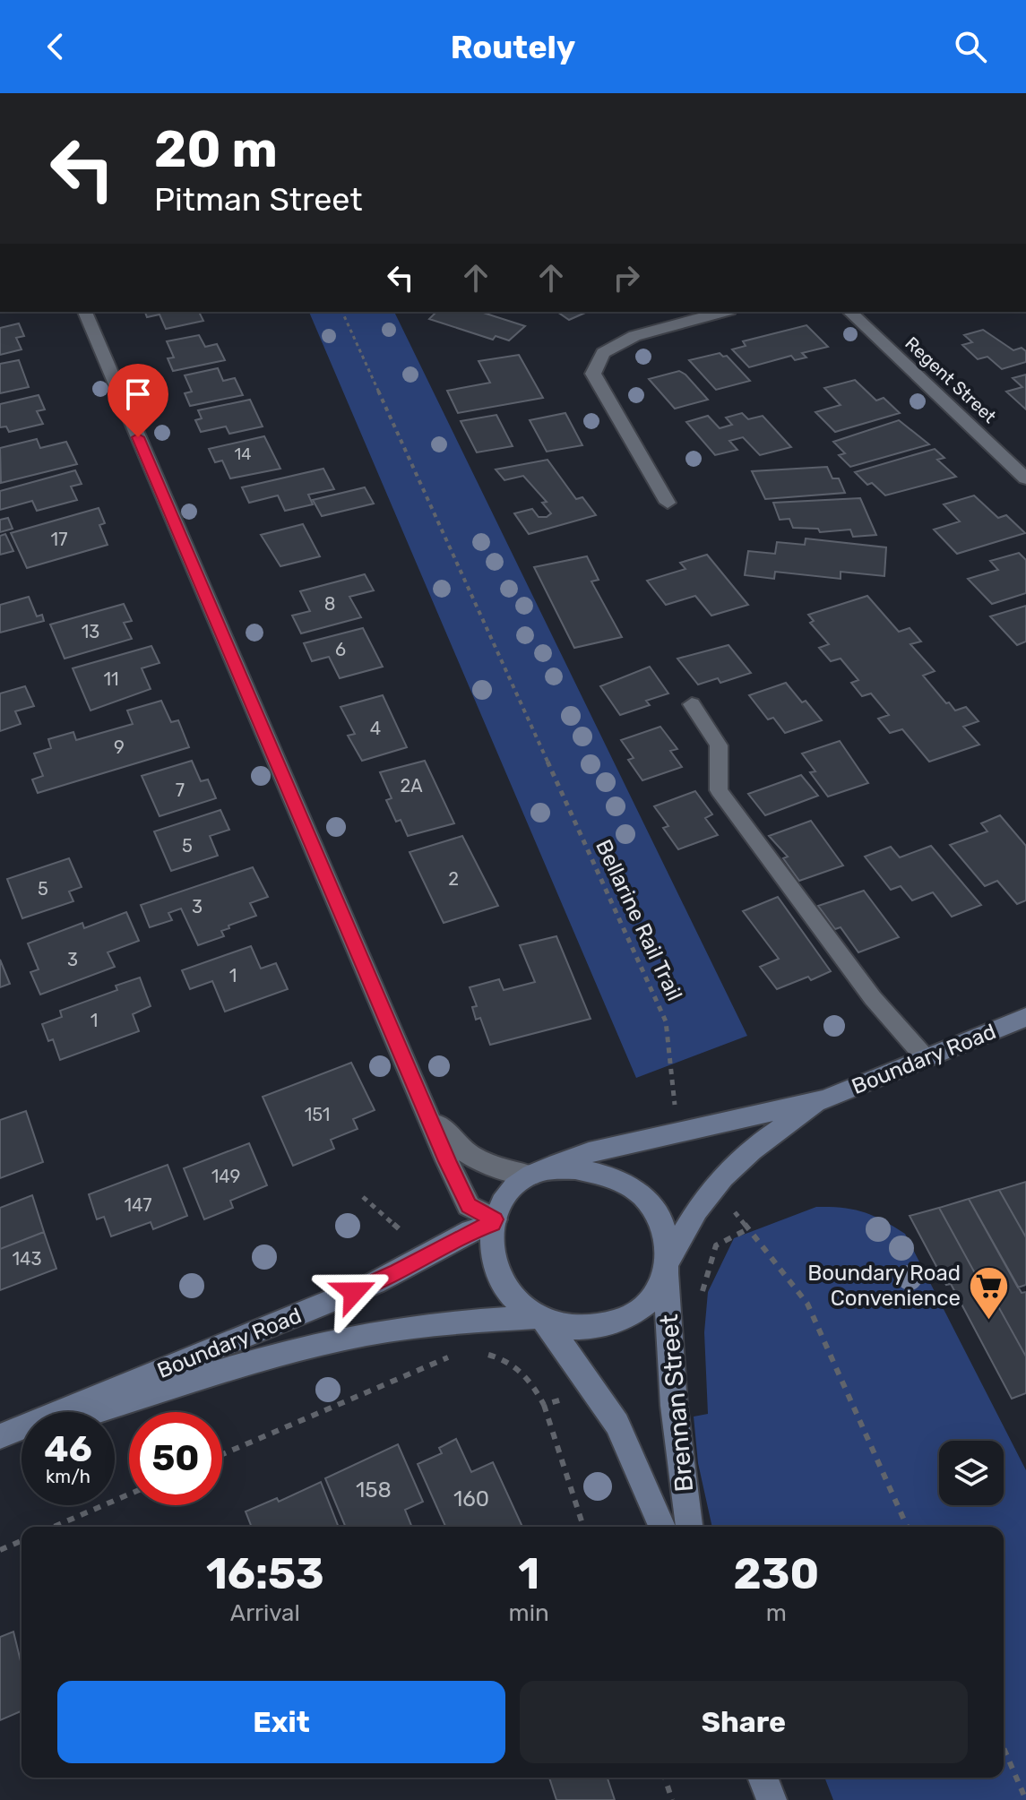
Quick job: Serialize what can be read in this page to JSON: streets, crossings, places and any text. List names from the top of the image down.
{
  "streets": {
    "main road": ["Boundary Road", "Brennan Street"],
    "street": ["Regent Street"],
    "path": ["Bellarine Rail Trail"]
  },
  "crossings": [
    ["Bellarine Rail Trail", "Boundary Road"],
    ["Boundary Road", "Brennan Street"]
  ],
  "places": {
    "supermarket": ["Boundary Road Convenience"]
  },
  "house_numbers": [
    "14",
    "17",
    "8",
    "13",
    "6",
    "11",
    "4",
    "9",
    "2A",
    "7",
    "5",
    "2",
    "5",
    "3",
    "3",
    "1",
    "1",
    "151",
    "149",
    "147",
    "143",
    "158",
    "160"
  ],
  "page": {
    "header": "Routely",
    "turn": ["20 m", "Pitman Street"],
    "speed": "46 km/h",
    "limit": "50",
    "eta": [
      "16:53",
      "Arrival",
      "1",
      "min",
      "230",
      "m"
    ],
    "buttons": ["Exit", "Share"]
  }
}
